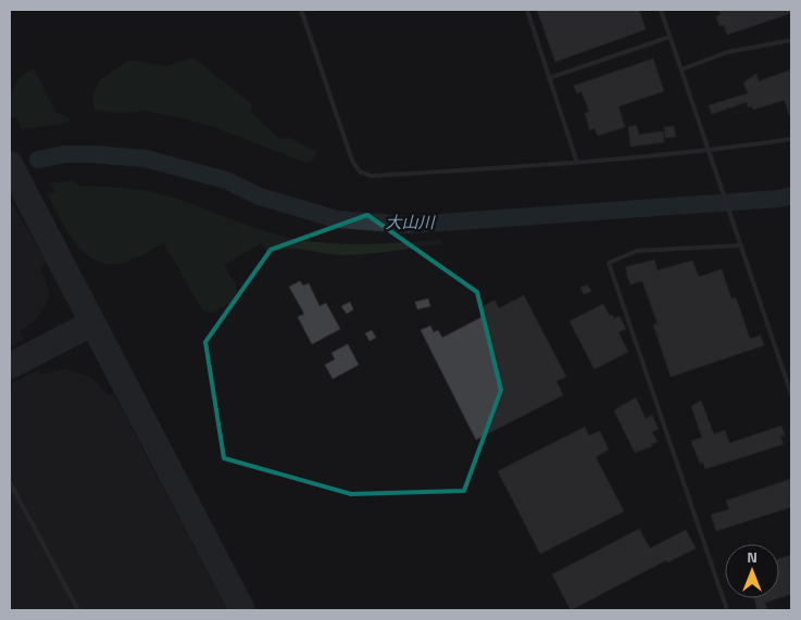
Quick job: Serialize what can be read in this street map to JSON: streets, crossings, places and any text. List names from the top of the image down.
{
  "water": ["大山川"],
  "north": "top"
}
